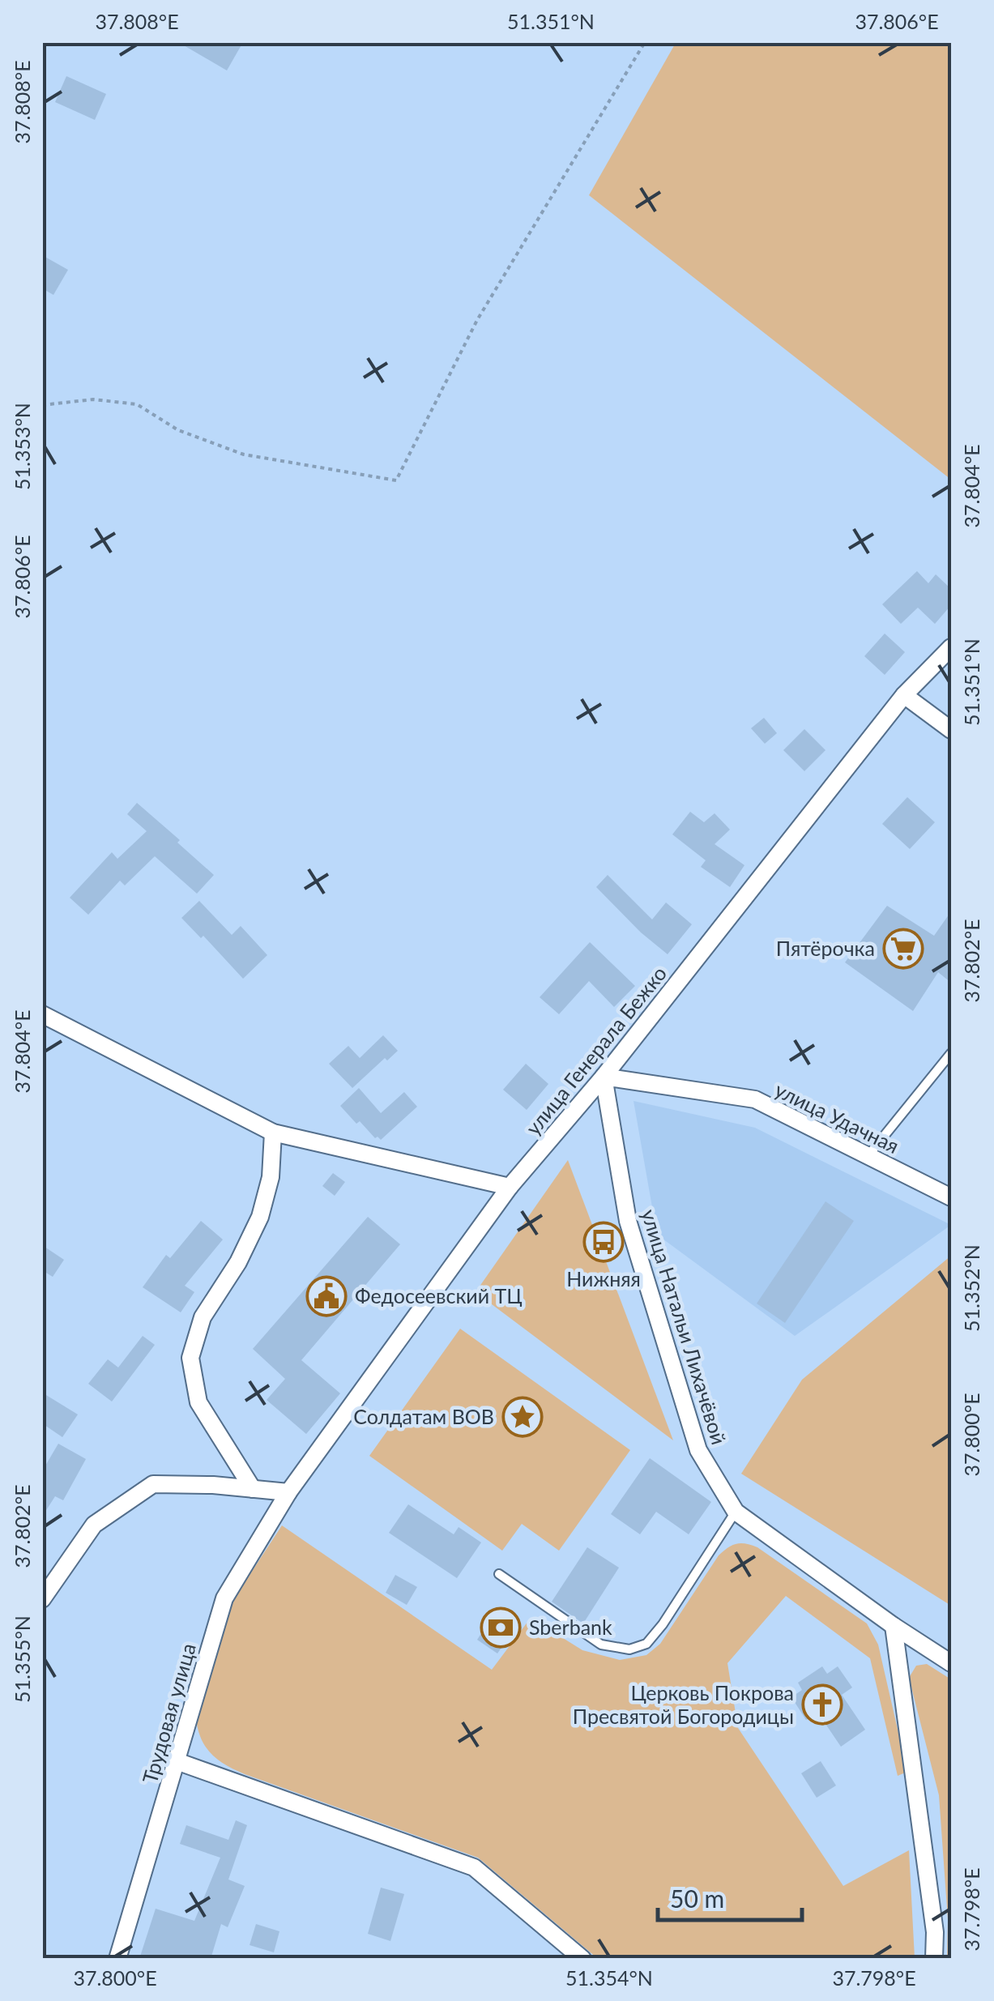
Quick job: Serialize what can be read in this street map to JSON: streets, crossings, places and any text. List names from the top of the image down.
{
  "streets": {
    "street": [
      "улица Генерала Бежко",
      "улица Удачная",
      "улица Натальи Лихачёвой",
      "Трудовая улица"
    ]
  },
  "crossings": [
    ["улица Генерала Бежко", "улица Удачная"],
    ["улица Генерала Бежко", "улица Натальи Лихачёвой"],
    ["улица Генерала Бежко", "Трудовая улица"],
    ["улица Удачная", "улица Натальи Лихачёвой"]
  ],
  "places": {
    "supermarket": ["Пятёрочка"],
    "bus stop": ["Нижняя"],
    "public building": ["Федосеевский ТЦ"],
    "place": ["Солдатам ВОВ"],
    "bank": ["Sberbank"],
    "church": ["Церковь Покрова Пресвятой Богородицы"]
  },
  "scale_bar": "50 m",
  "coordinates": [
    "37.808°E",
    "51.351°N",
    "37.806°E",
    "51.353°N",
    "37.804°E",
    "37.802°E",
    "51.352°N",
    "37.800°E",
    "51.355°N",
    "37.798°E",
    "51.354°N"
  ]
}
